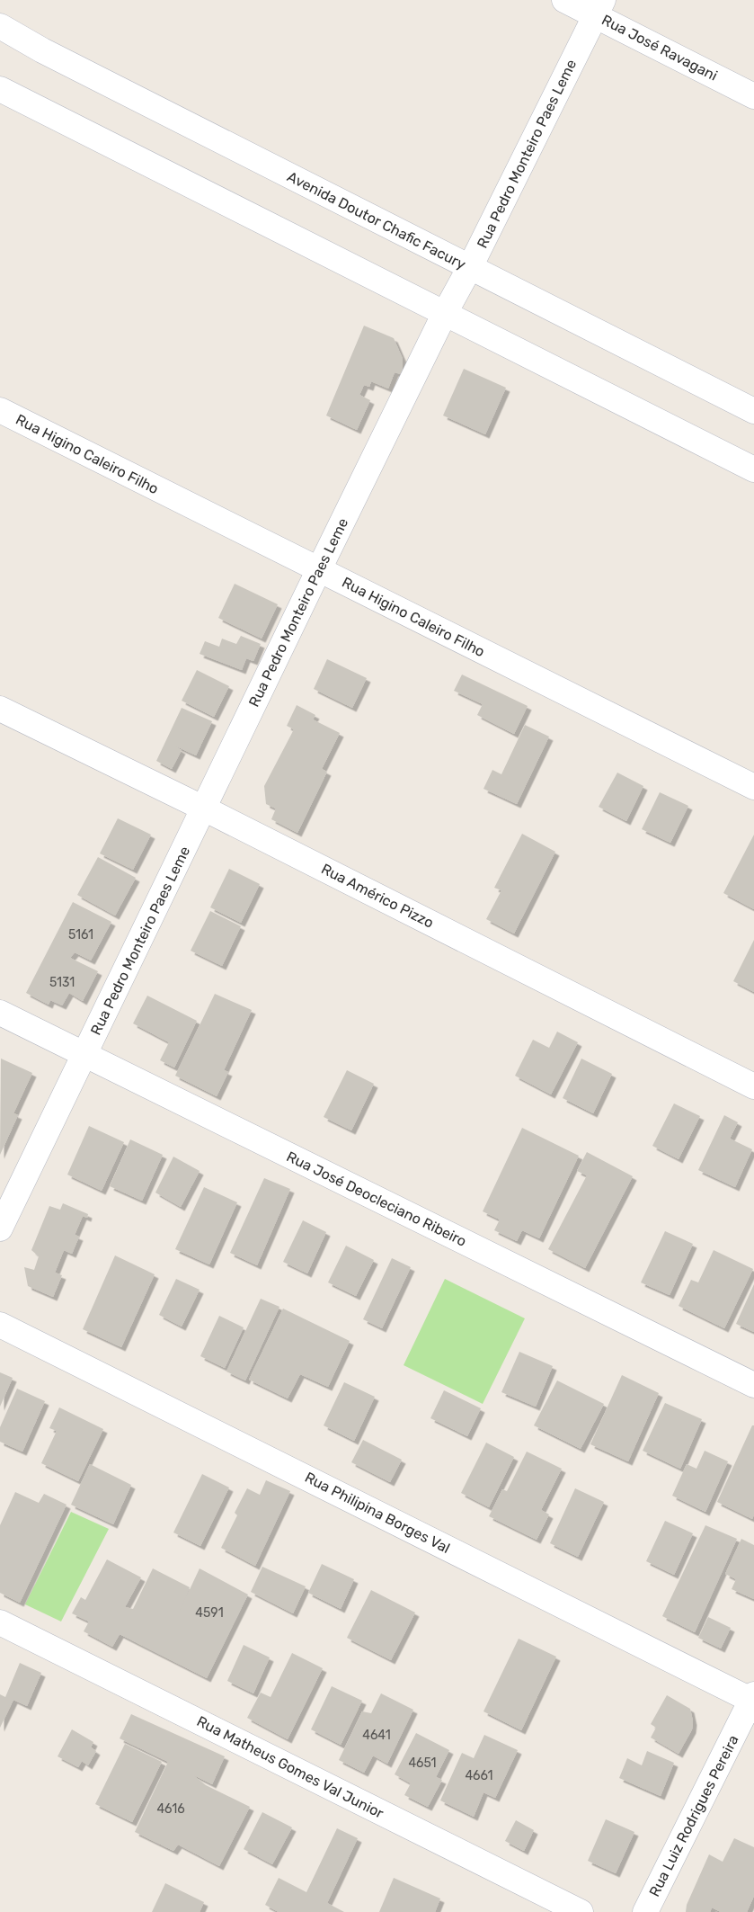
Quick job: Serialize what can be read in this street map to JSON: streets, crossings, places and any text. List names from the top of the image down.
{
  "streets": {
    "street": [
      "Rua José Ravagani",
      "Rua Pedro Monteiro Paes Leme",
      "Avenida Doutor Chafic Facury",
      "Rua Higino Caleiro Filho",
      "Rua Américo Pizzo",
      "Rua José Deocleciano Ribeiro",
      "Rua Philipina Borges Val",
      "Rua Matheus Gomes Val Junior",
      "Rua Luiz Rodrigues Pereira"
    ]
  },
  "crossings": [
    ["Rua José Ravagani", "Rua Pedro Monteiro Paes Leme"],
    ["Rua Pedro Monteiro Paes Leme", "Avenida Doutor Chafic Facury"],
    ["Rua Pedro Monteiro Paes Leme", "Rua Higino Caleiro Filho"],
    ["Rua Pedro Monteiro Paes Leme", "Rua Américo Pizzo"],
    ["Rua Pedro Monteiro Paes Leme", "Rua José Deocleciano Ribeiro"],
    ["Rua Philipina Borges Val", "Rua Luiz Rodrigues Pereira"]
  ],
  "house_numbers": [
    "5161",
    "5131",
    "4591",
    "4641",
    "4651",
    "4661",
    "4616"
  ]
}
